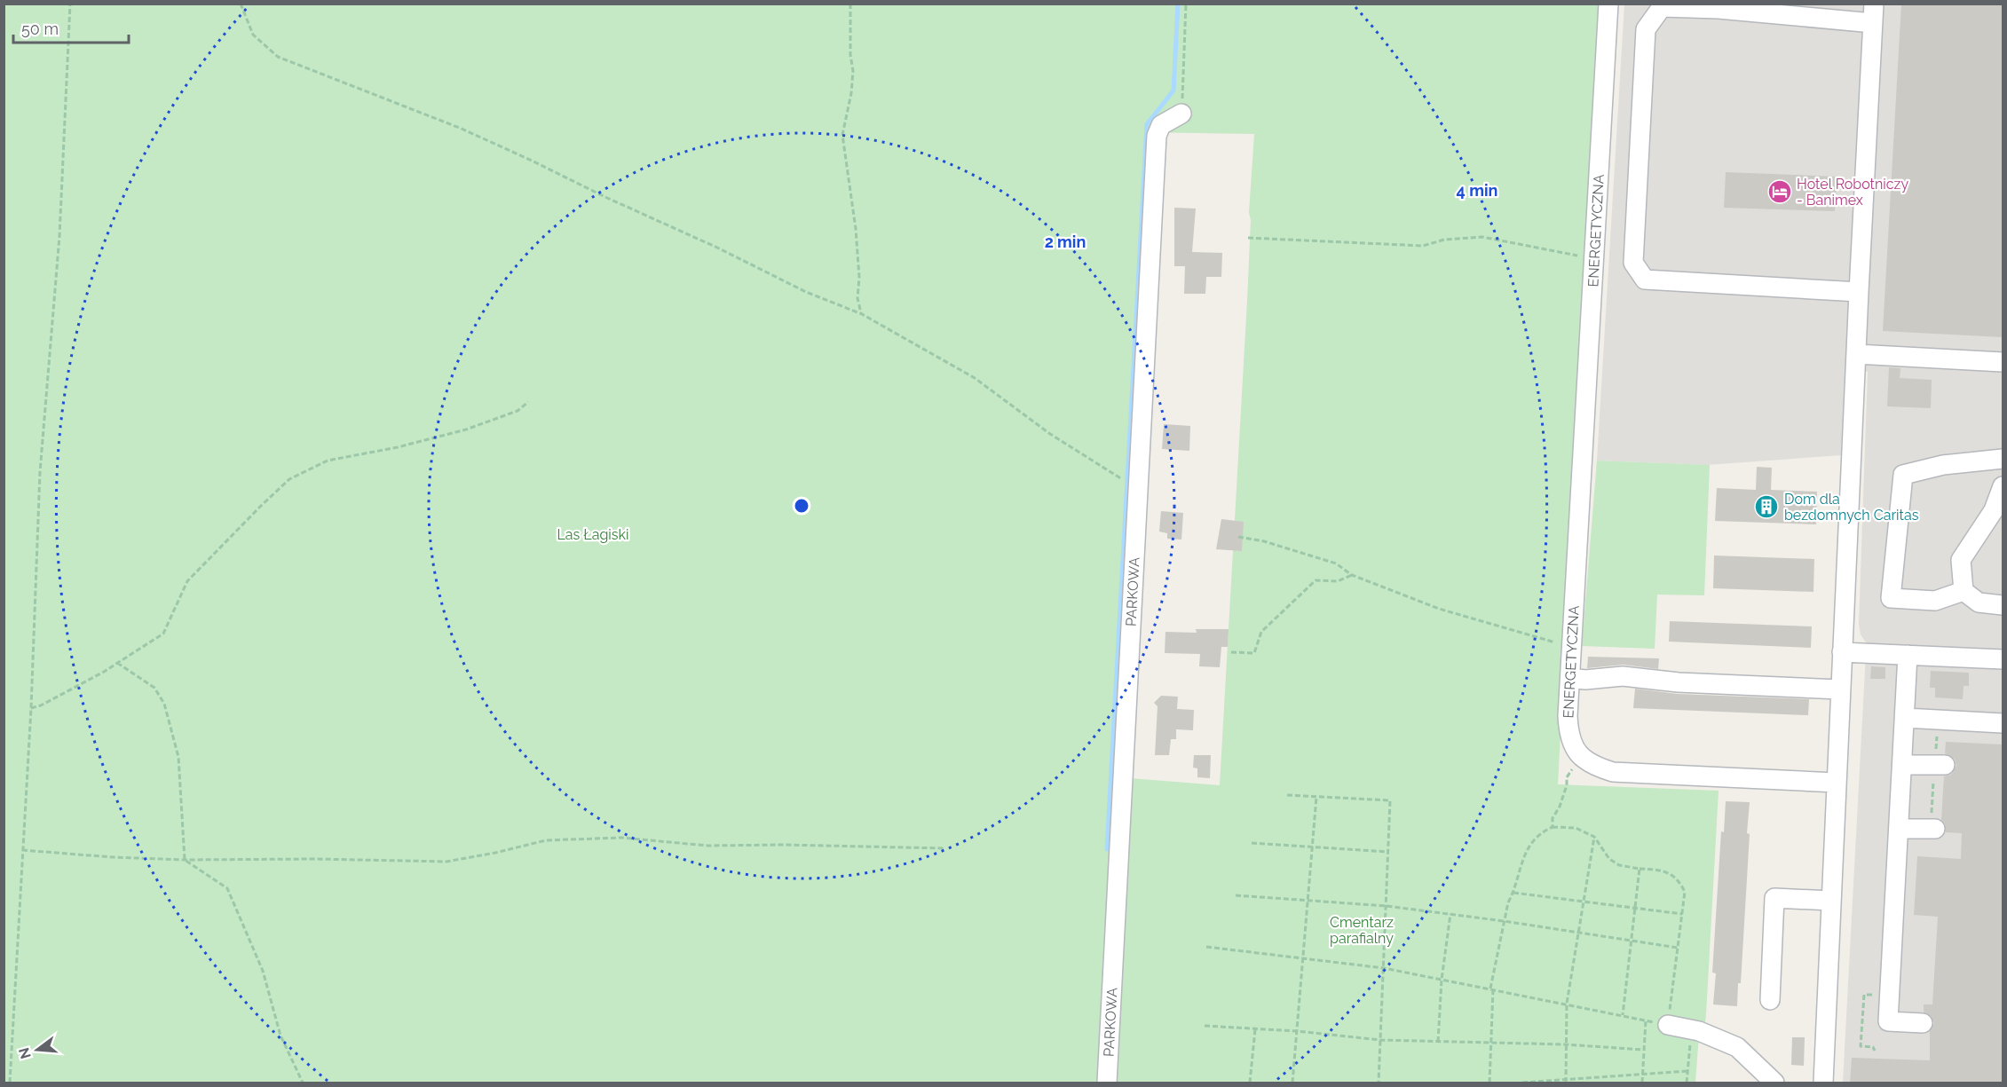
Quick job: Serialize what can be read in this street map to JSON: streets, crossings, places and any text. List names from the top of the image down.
{
  "streets": {
    "street": ["ENERGETYCZNA", "PARKOWA"]
  },
  "parks": ["Las Łagiski", "Cmentarz parafialny"],
  "places": {
    "hotel": ["Hotel Robotniczy - Banimex"],
    "building": ["Dom dla bezdomnych Caritas"]
  },
  "scale_bar": "50 m",
  "north": "left",
  "rings": ["4 min", "2 min"]
}
